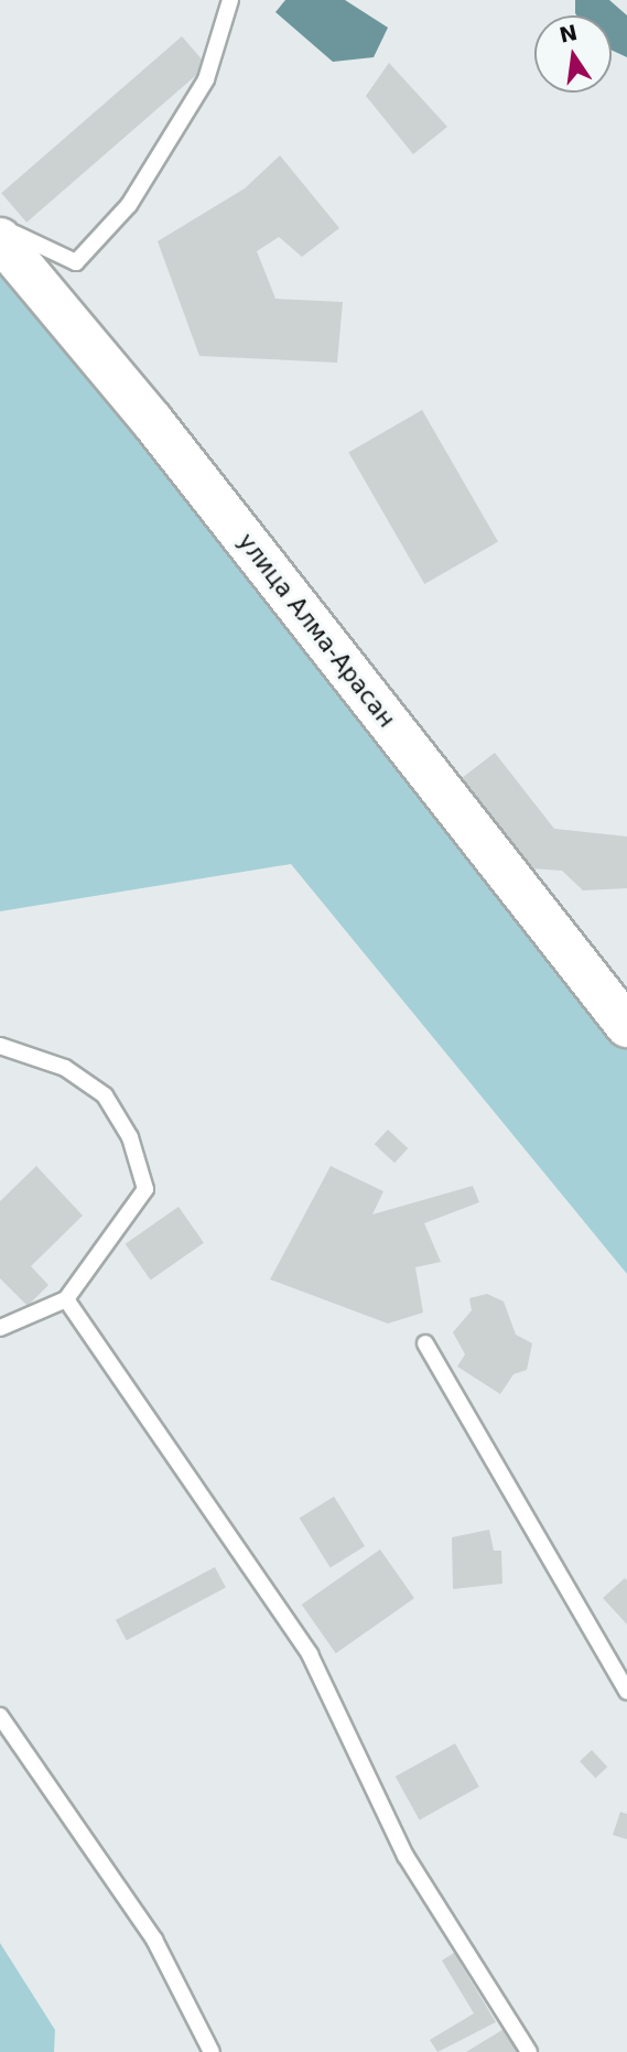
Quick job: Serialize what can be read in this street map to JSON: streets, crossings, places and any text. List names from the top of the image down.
{
  "streets": {
    "main road": ["улица Алма-Арасан"]
  },
  "north": "top"
}
